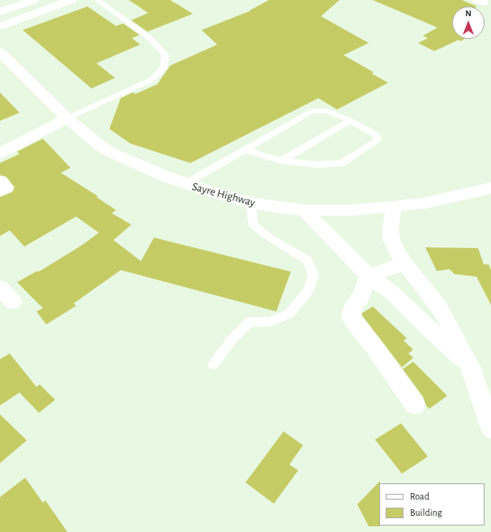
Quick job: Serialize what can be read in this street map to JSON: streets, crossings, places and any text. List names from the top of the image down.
{
  "streets": {
    "main road": ["Sayre Highway"]
  },
  "legend": ["Road", "Building"],
  "north": "top"
}
